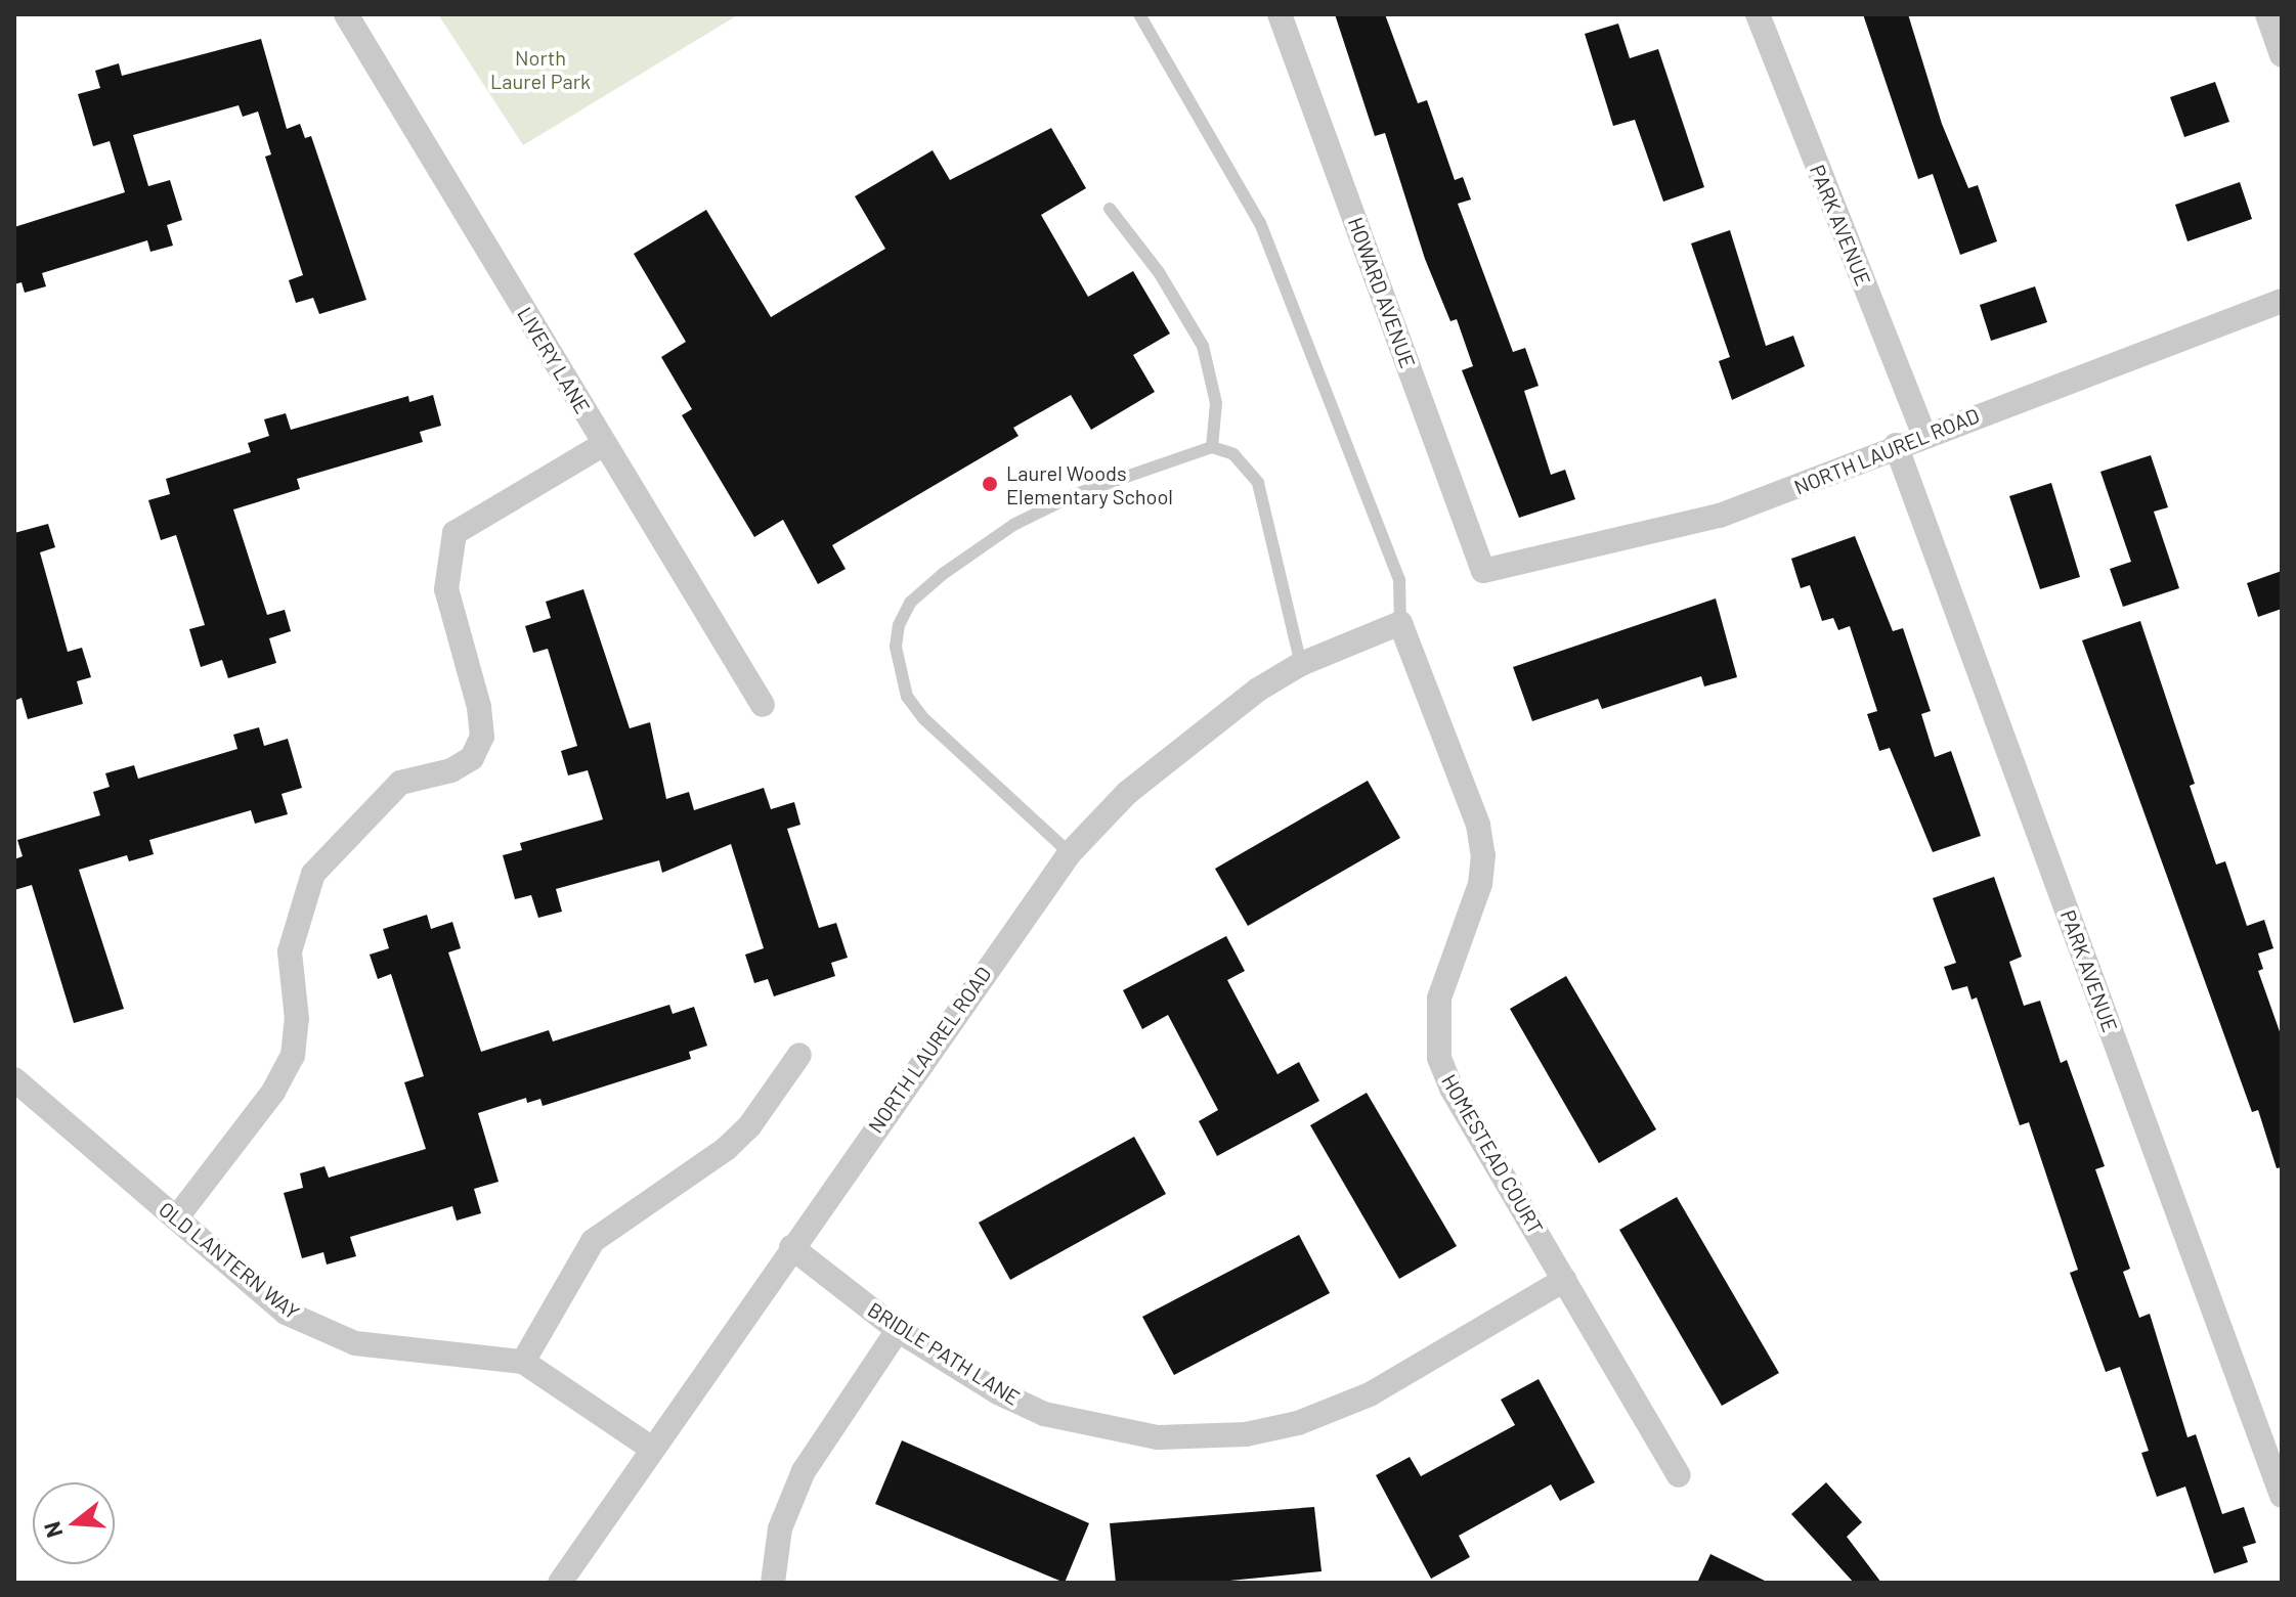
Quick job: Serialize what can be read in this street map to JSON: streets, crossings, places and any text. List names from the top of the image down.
{
  "streets": {
    "street": [
      "PARK AVENUE",
      "HOWARD AVENUE",
      "LIVERY LANE",
      "NORTH LAUREL ROAD",
      "HOMESTEAD COURT",
      "OLD LANTERN WAY",
      "BRIDLE PATH LANE"
    ]
  },
  "crossings": [
    ["PARK AVENUE", "NORTH LAUREL ROAD"],
    ["HOWARD AVENUE", "NORTH LAUREL ROAD"],
    ["NORTH LAUREL ROAD", "HOMESTEAD COURT"],
    ["NORTH LAUREL ROAD", "OLD LANTERN WAY"],
    ["NORTH LAUREL ROAD", "BRIDLE PATH LANE"],
    ["HOMESTEAD COURT", "BRIDLE PATH LANE"]
  ],
  "parks": ["North Laurel Park"],
  "places": ["Laurel Woods Elementary School"],
  "north": "left"
}
